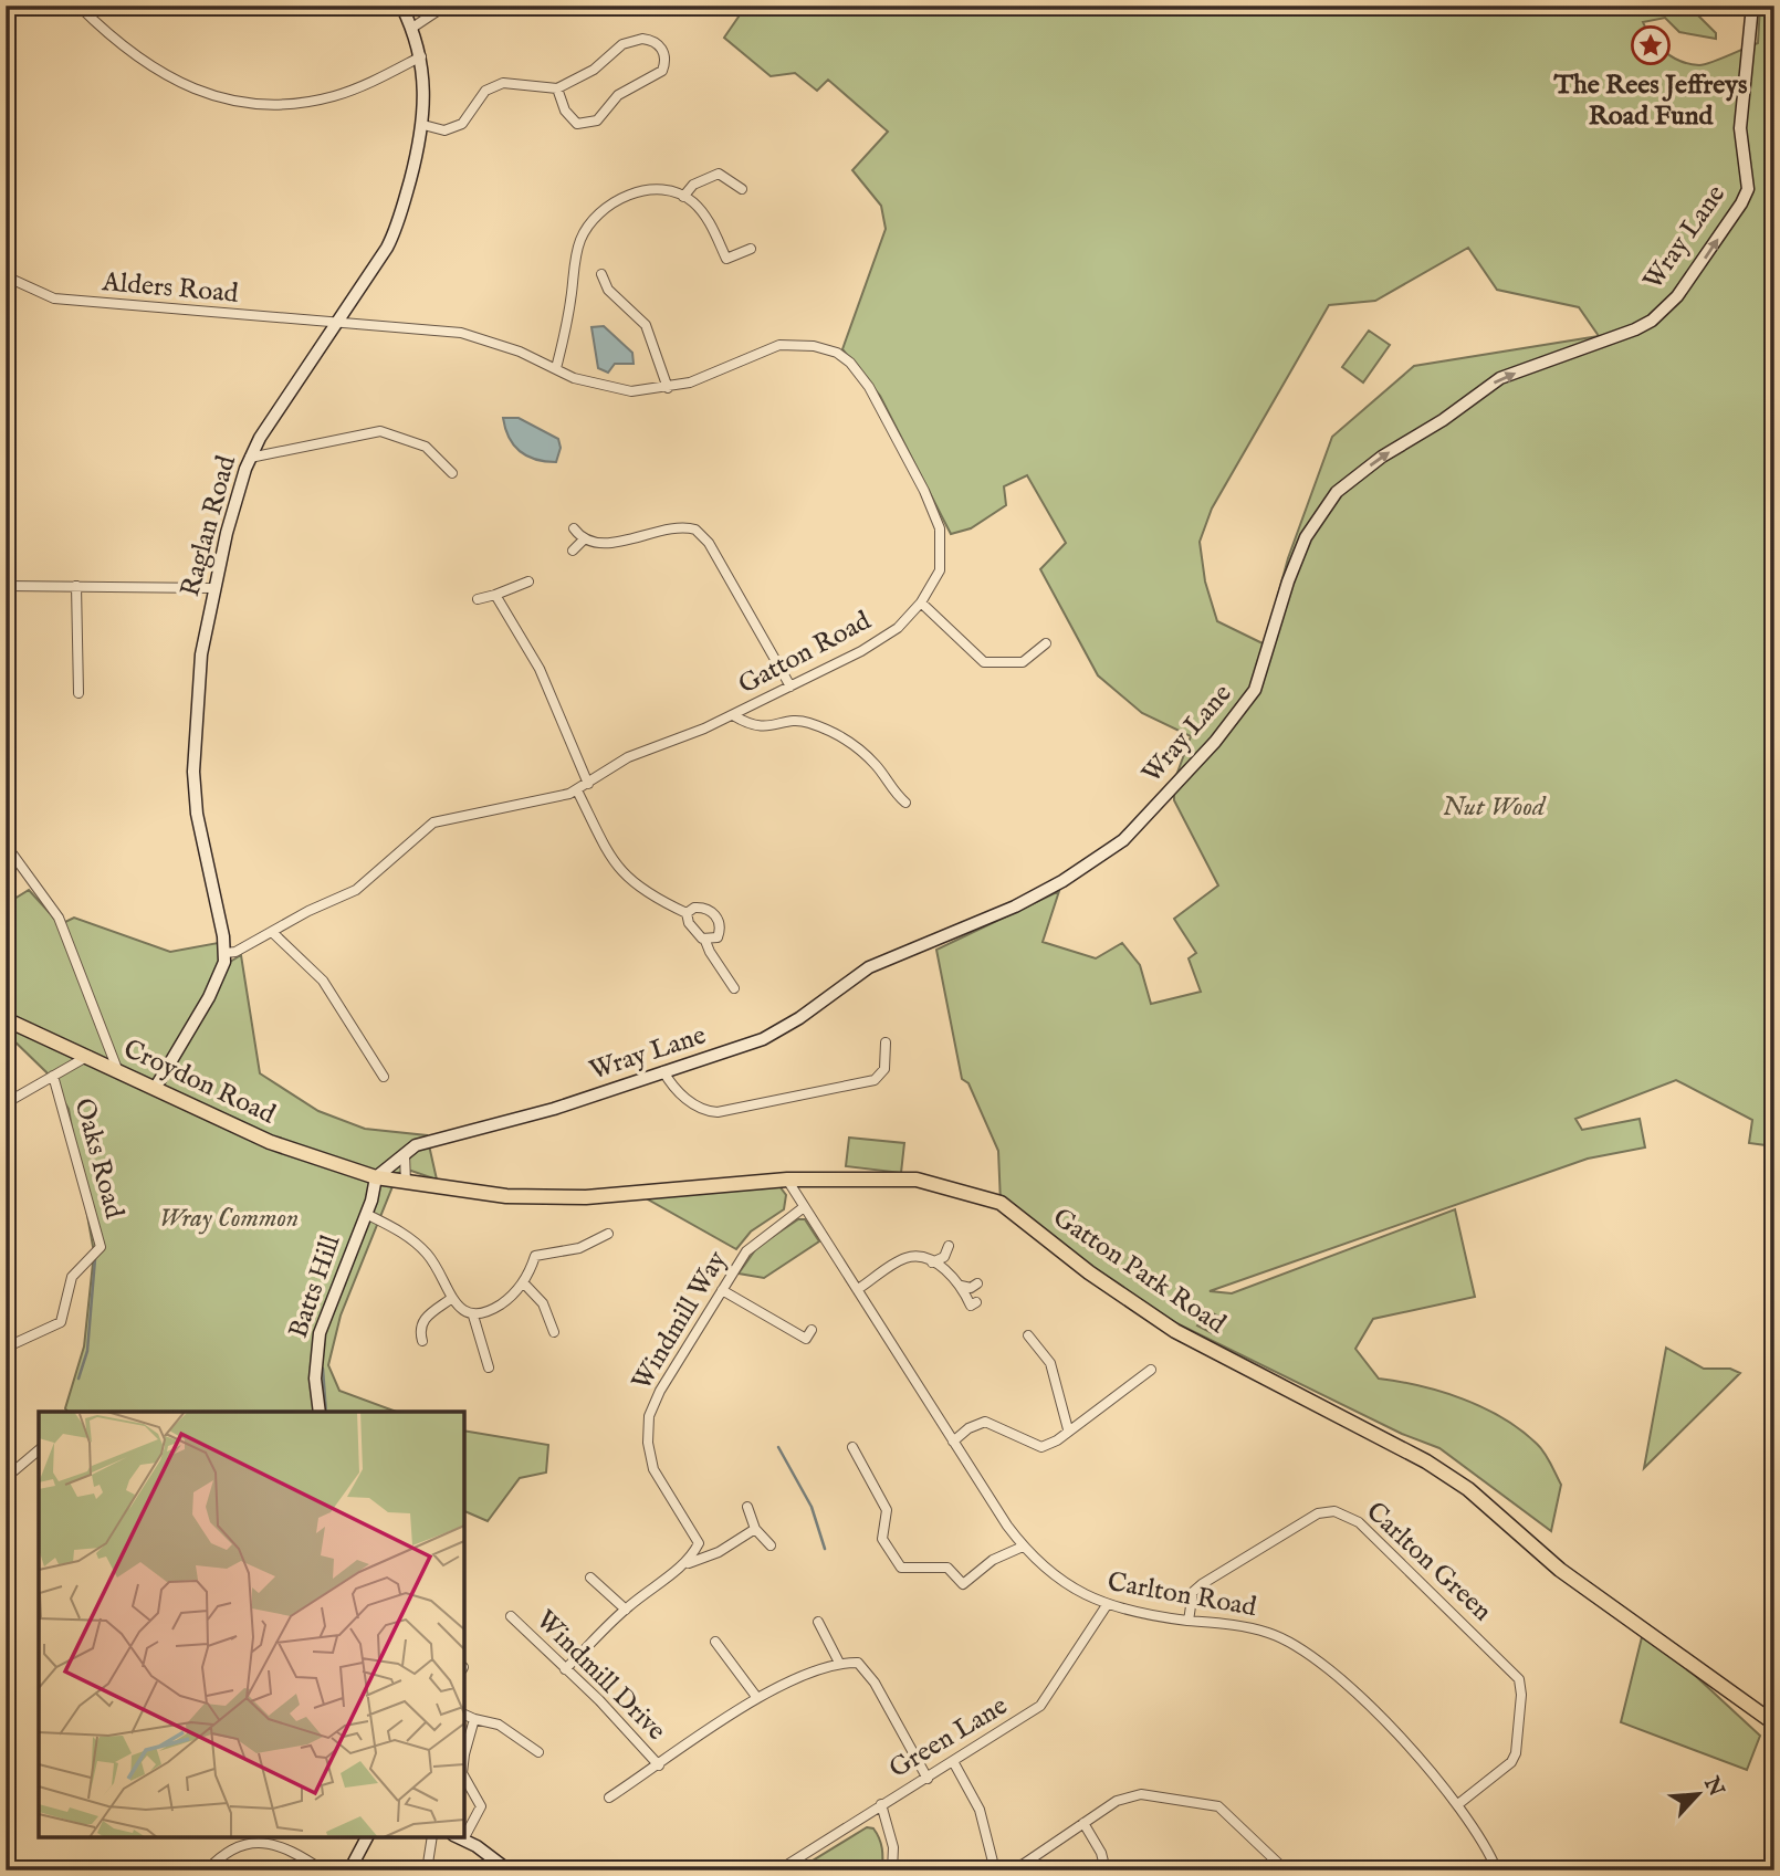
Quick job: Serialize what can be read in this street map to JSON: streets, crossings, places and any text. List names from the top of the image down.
{
  "streets": {
    "main road": ["Croydon Road", "Gatton Park Road"],
    "street": [
      "Wray Lane",
      "Alders Road",
      "Raglan Road",
      "Gatton Road",
      "Oaks Road",
      "Batts Hill",
      "Windmill Way",
      "Carlton Green",
      "Carlton Road",
      "Windmill Drive",
      "Green Lane"
    ]
  },
  "crossings": [
    ["Wray Lane", "Croydon Road"],
    ["Wray Lane", "Gatton Park Road"],
    ["Wray Lane", "Batts Hill"],
    ["Alders Road", "Raglan Road"],
    ["Alders Road", "Gatton Road"],
    ["Raglan Road", "Gatton Road"],
    ["Croydon Road", "Gatton Park Road"],
    ["Croydon Road", "Batts Hill"],
    ["Gatton Park Road", "Batts Hill"],
    ["Gatton Park Road", "Carlton Road"],
    ["Windmill Way", "Carlton Road"],
    ["Carlton Green", "Carlton Road"],
    ["Carlton Road", "Green Lane"]
  ],
  "one_way": ["Wray Lane"],
  "parks": ["Nut Wood", "Wray Common"],
  "places": {
    "place": ["The Rees Jeffreys Road Fund"]
  },
  "north": "top right"
}
